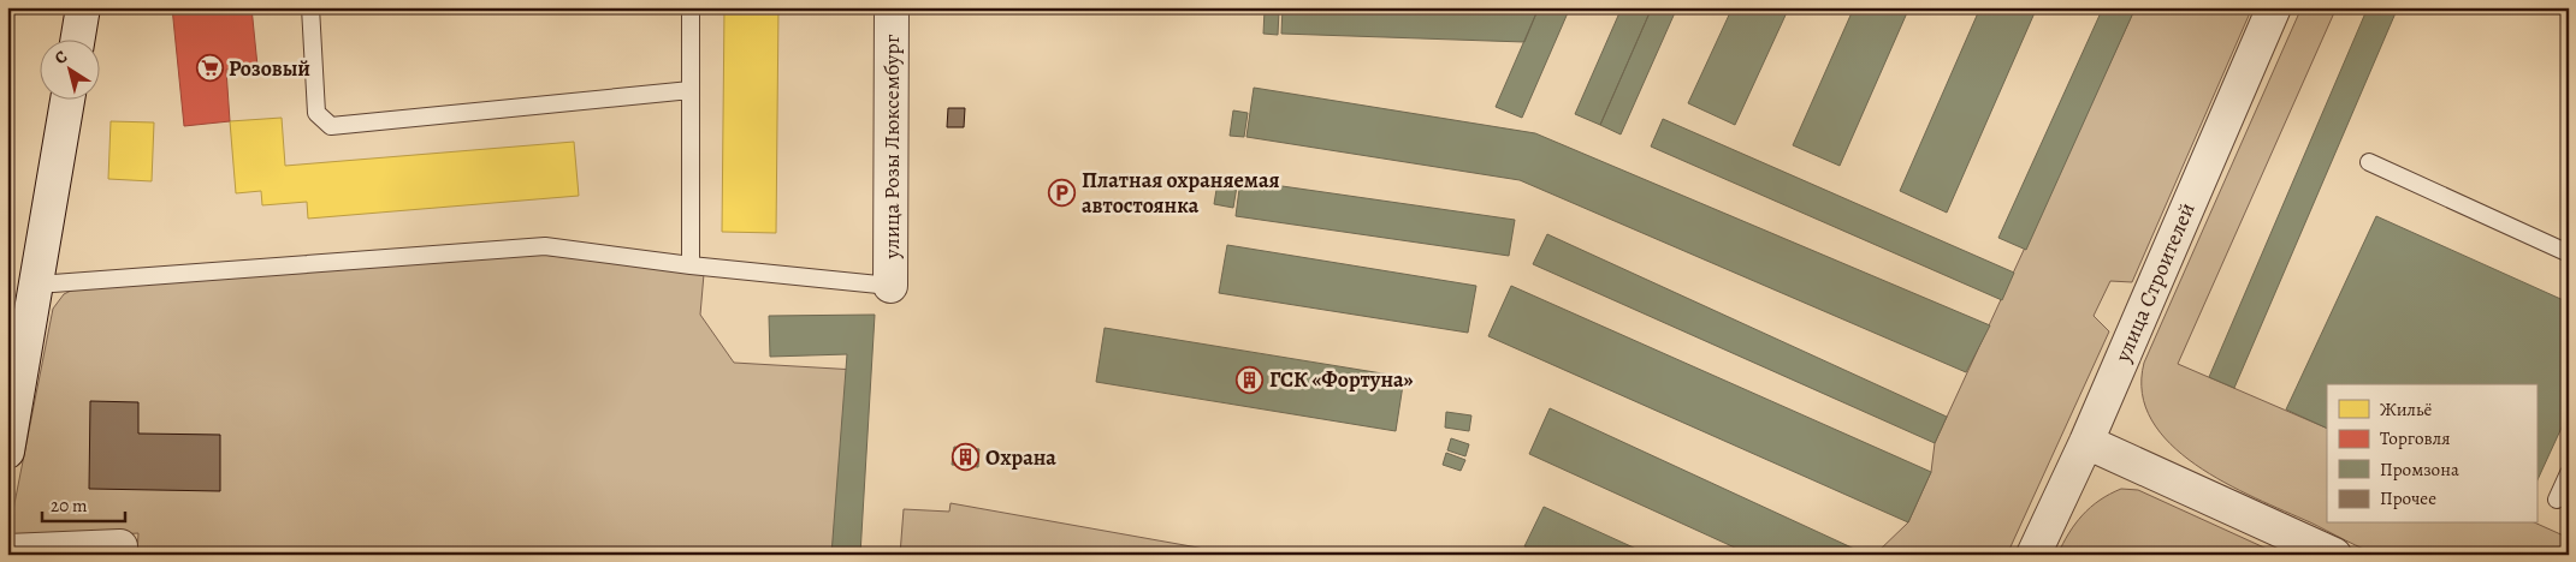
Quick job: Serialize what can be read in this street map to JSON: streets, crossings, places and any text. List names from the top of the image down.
{
  "streets": {
    "street": ["улица Розы Люксембург", "улица Строителей"]
  },
  "places": {
    "supermarket": ["Розовый"],
    "parking": ["Платная охраняемая автостоянка"],
    "building": ["ГСК «Фортуна»", "Охрана"]
  },
  "legend": [
    "Жильё",
    "Торговля",
    "Промзона",
    "Прочее"
  ],
  "scale_bar": "20 m",
  "north": "top left"
}
